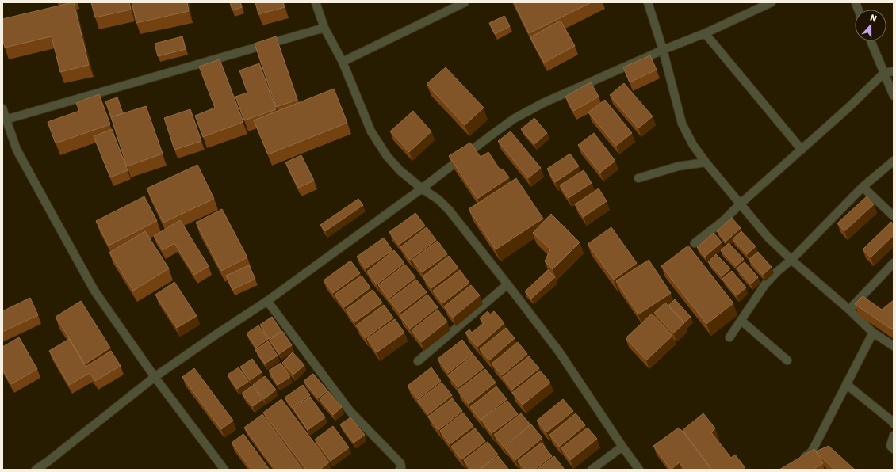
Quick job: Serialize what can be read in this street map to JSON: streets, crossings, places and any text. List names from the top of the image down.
{
  "north": "top"
}
